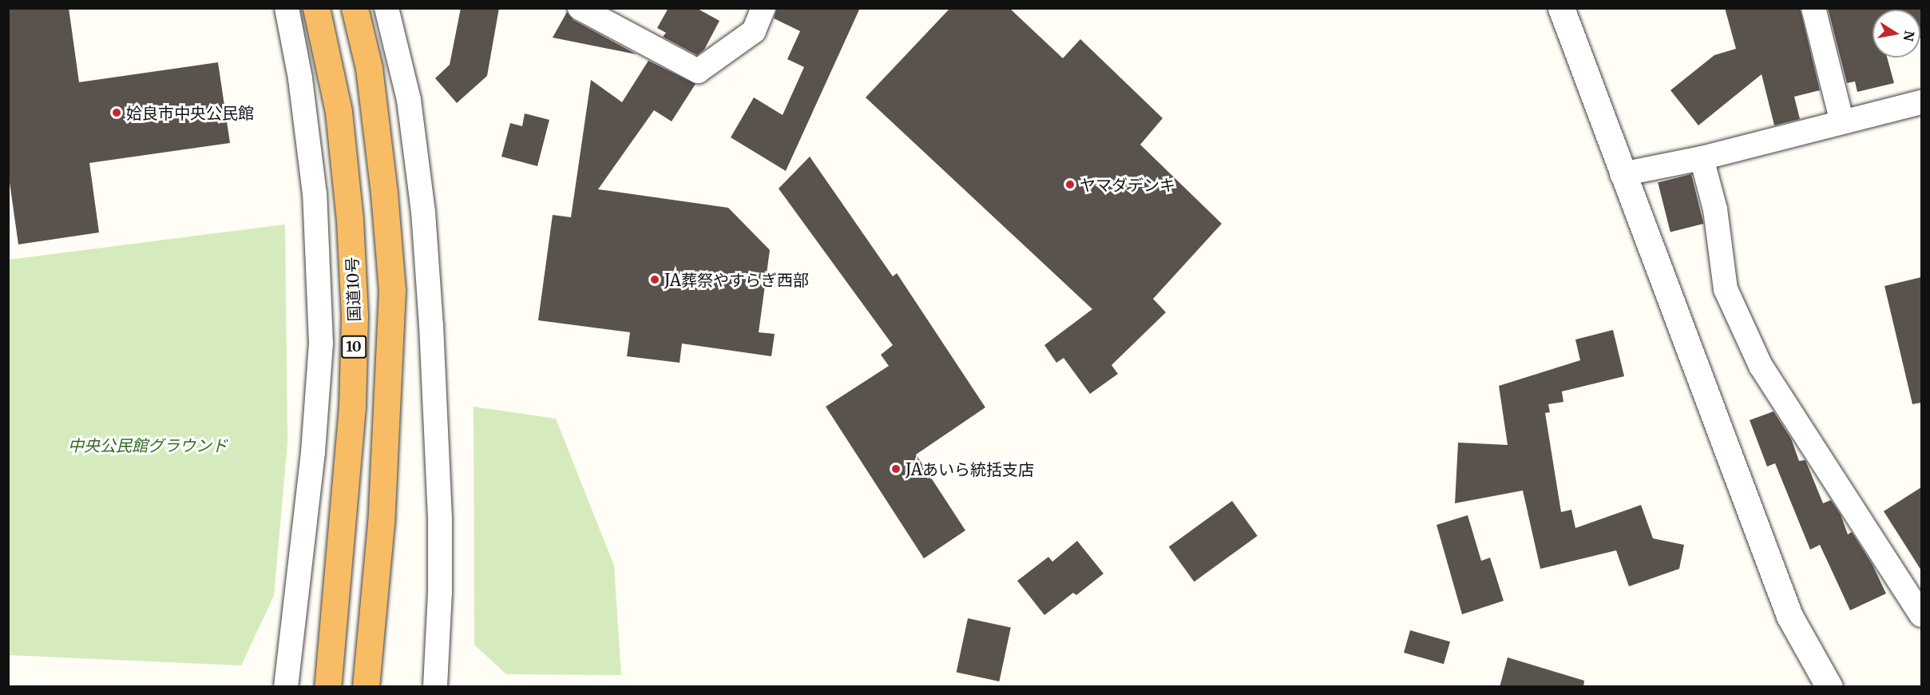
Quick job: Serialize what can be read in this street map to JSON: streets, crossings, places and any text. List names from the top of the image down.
{
  "streets": {
    "highway": ["国道10号", "10"]
  },
  "parks": ["中央公民館グラウンド"],
  "places": [
    "姶良市中央公民館",
    "ヤマダデンキ",
    "JA葬祭やすらぎ西部",
    "JAあいら統括支店"
  ],
  "north": "right"
}
